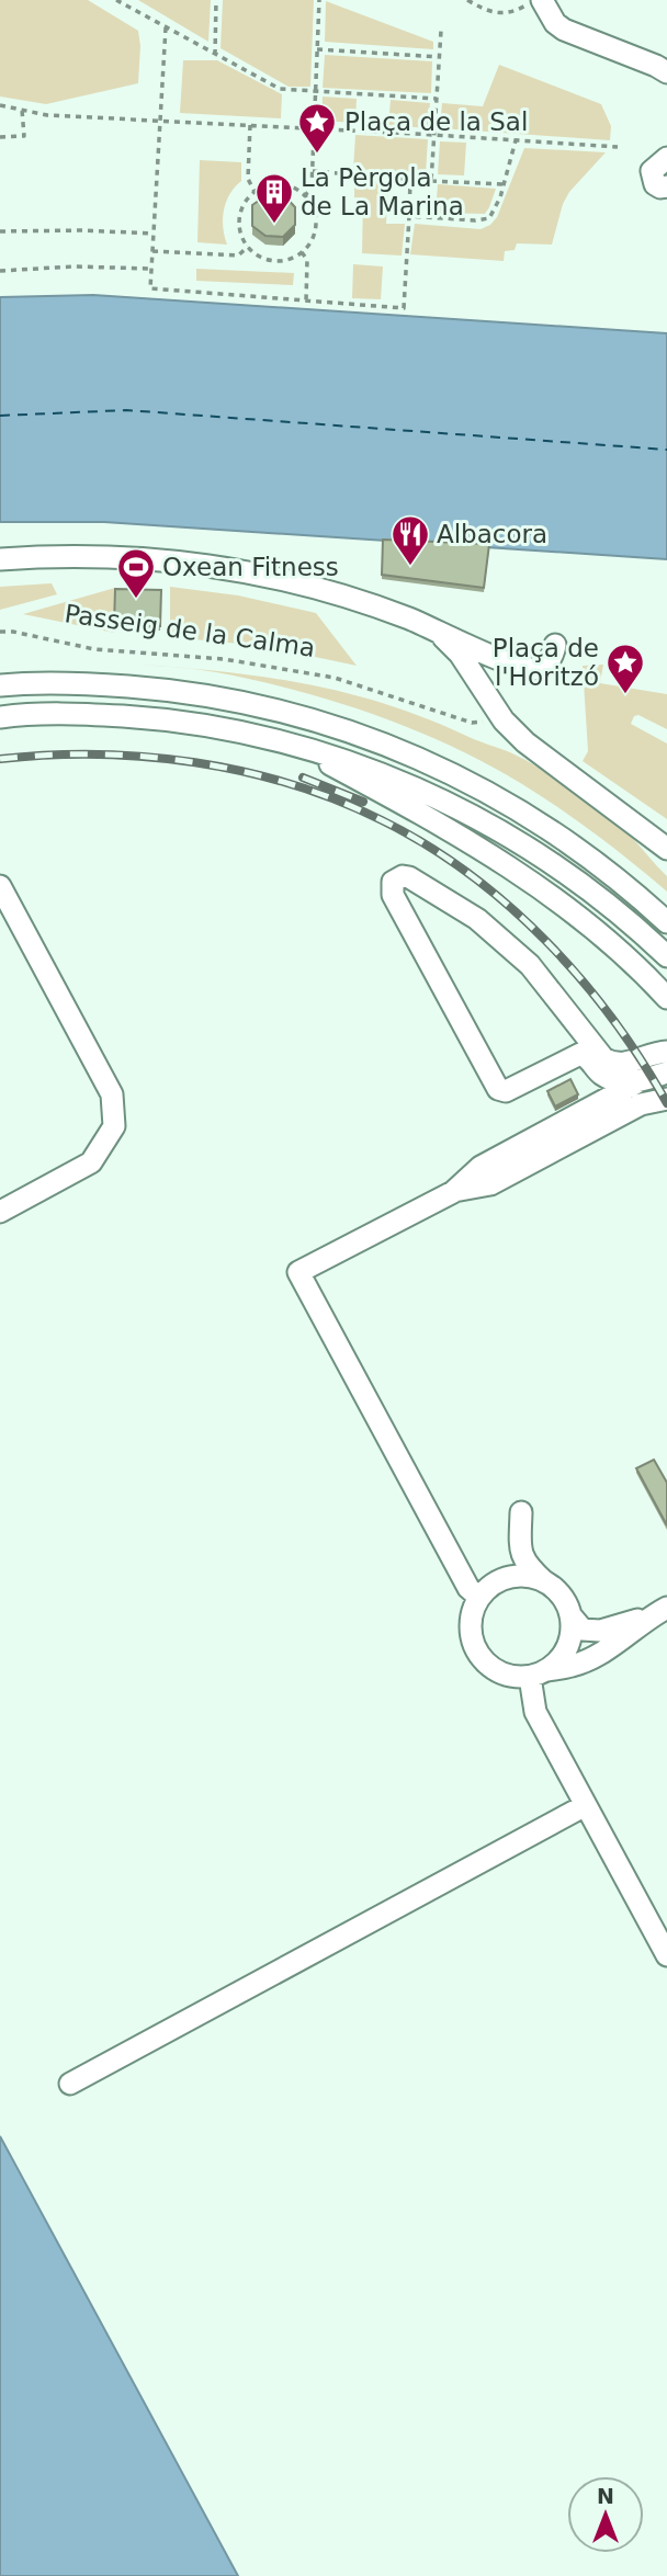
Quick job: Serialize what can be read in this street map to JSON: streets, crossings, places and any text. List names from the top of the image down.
{
  "streets": {
    "path": ["Passeig de la Calma"]
  },
  "places": {
    "place": ["Plaça de la Sal", "Plaça de l'Horitzó"],
    "building": ["La Pèrgola de La Marina"],
    "restaurant": ["Albacora"],
    "sports": ["Oxean Fitness"]
  },
  "north": "top"
}
